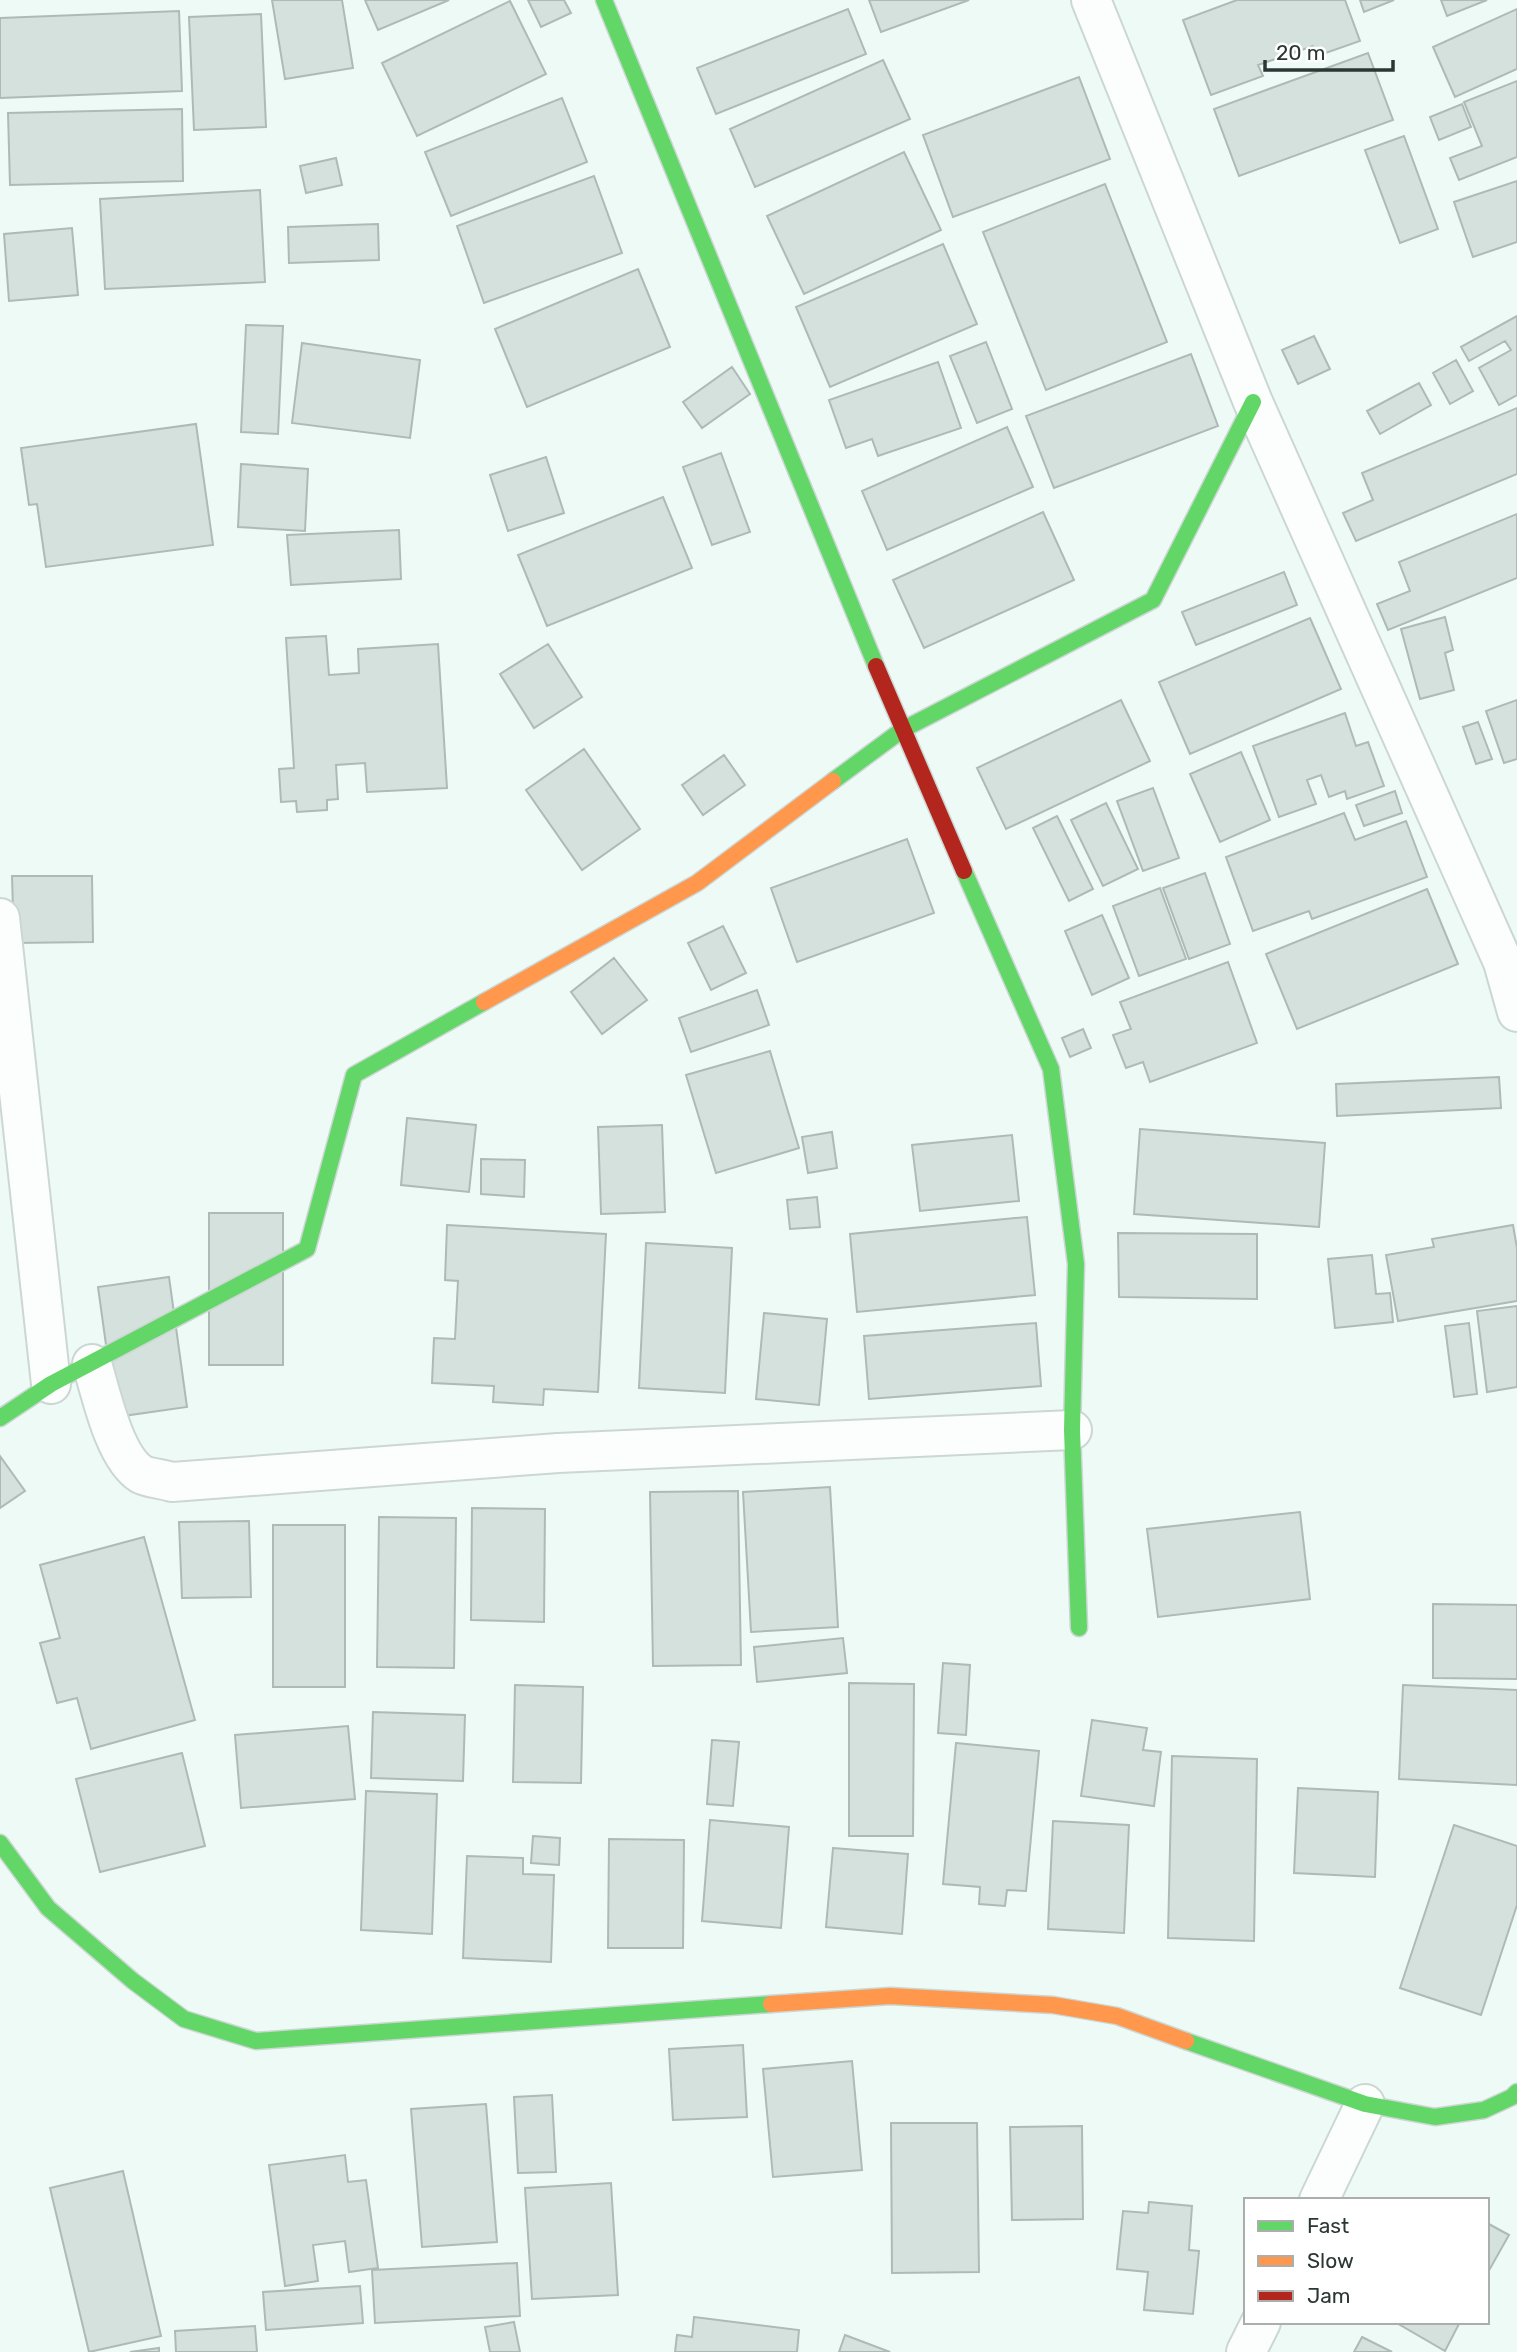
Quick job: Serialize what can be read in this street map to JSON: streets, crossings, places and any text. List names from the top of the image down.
{
  "legend": ["Fast", "Slow", "Jam"],
  "scale_bar": "20 m"
}
